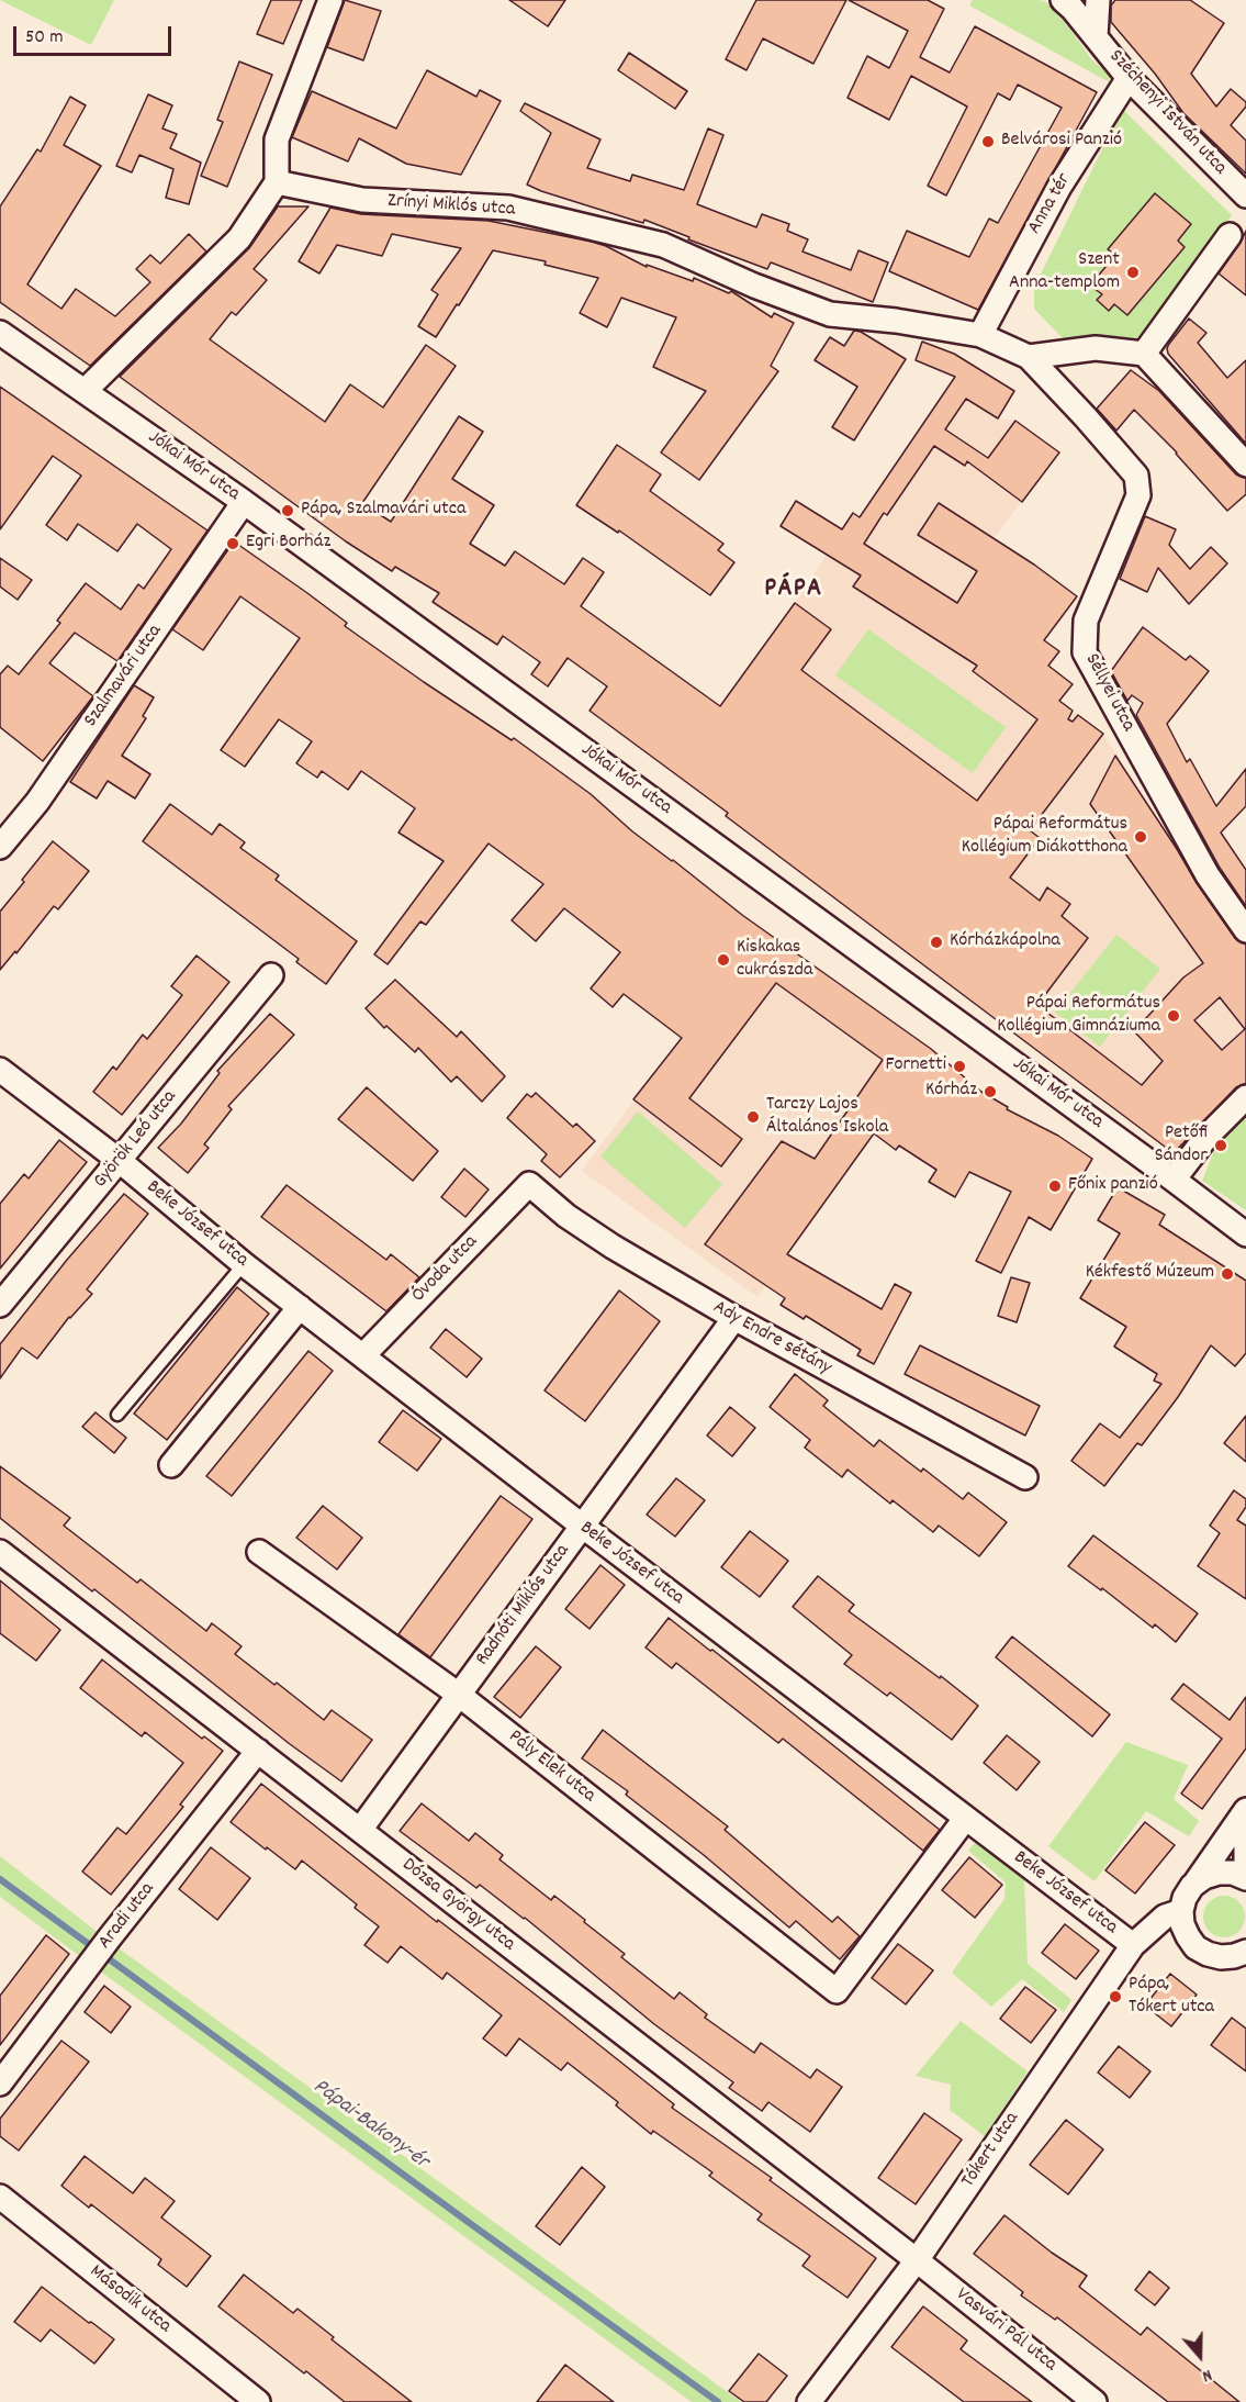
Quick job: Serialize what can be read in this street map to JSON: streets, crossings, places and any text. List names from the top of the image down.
{
  "streets": {
    "street": [
      "Széchenyi István utca",
      "Anna tér",
      "Zrínyi Miklós utca",
      "Jókai Mór utca",
      "Szalmavári utca",
      "Séllyei utca",
      "Györök Leó utca",
      "Beke József utca",
      "Óvoda utca",
      "Ady Endre sétány",
      "Radnóti Miklós utca",
      "Pály Elek utca",
      "Dózsa György utca",
      "Aradi utca",
      "Tókert utca",
      "Második utca",
      "Vasvári Pál utca"
    ]
  },
  "crossings": [
    ["Széchenyi István utca", "Anna tér"],
    ["Anna tér", "Zrínyi Miklós utca"],
    ["Jókai Mór utca", "Szalmavári utca"],
    ["Györök Leó utca", "Beke József utca"],
    ["Beke József utca", "Óvoda utca"],
    ["Beke József utca", "Radnóti Miklós utca"],
    ["Beke József utca", "Pály Elek utca"],
    ["Beke József utca", "Tókert utca"],
    ["Óvoda utca", "Ady Endre sétány"],
    ["Ady Endre sétány", "Radnóti Miklós utca"],
    ["Radnóti Miklós utca", "Pály Elek utca"],
    ["Radnóti Miklós utca", "Dózsa György utca"],
    ["Dózsa György utca", "Aradi utca"],
    ["Dózsa György utca", "Tókert utca"],
    ["Dózsa György utca", "Vasvári Pál utca"],
    ["Tókert utca", "Vasvári Pál utca"]
  ],
  "districts": ["PÁPA"],
  "water": ["Pápai-Bakony-ér"],
  "places": [
    "Belvárosi Panzió",
    "Szent Anna-templom",
    "Pápa, Szalmavári utca",
    "Egri Borház",
    "Pápai Református Kollégium Diákotthona",
    "Kórházkápolna",
    "Kiskakas cukrászda",
    "Pápai Református Kollégium Gimnáziuma",
    "Fornetti",
    "Kórház",
    "Tarczy Lajos Általános Iskola",
    "Petőfi Sándor",
    "Főnix panzió",
    "Kékfestő Múzeum",
    "Pápa, Tókert utca"
  ],
  "scale_bar": "50 m",
  "north": "bottom"
}
